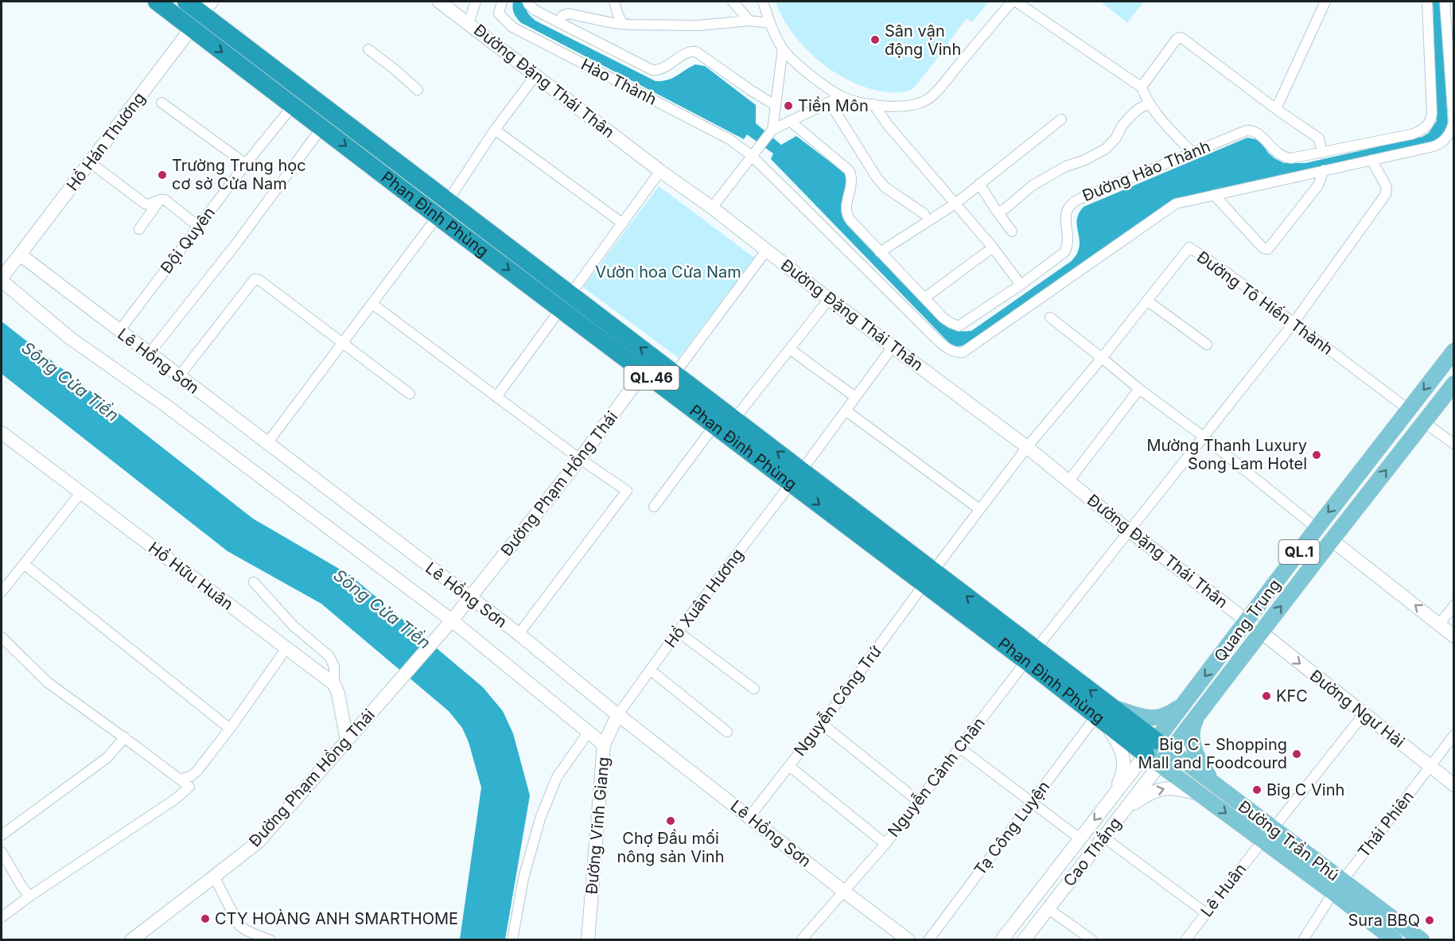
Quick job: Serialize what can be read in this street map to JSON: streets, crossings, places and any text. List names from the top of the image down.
{
  "streets": {
    "highway": ["Phan Đình Phùng", "QL.46"],
    "main road": ["QL.1", "Quang Trung", "Đường Trần Phú"],
    "street": [
      "Đường Đặng Thái Thân",
      "Hào Thành",
      "Hồ Hán Thương",
      "Đường Hào Thành",
      "Đội Quyên",
      "Đường Tô Hiến Thành",
      "Lê Hồng Sơn",
      "Đường Phạm Hồng Thái",
      "Hồ Hữu Huân",
      "Hồ Xuân Hương",
      "Nguyễn Công Trứ",
      "Đường Ngư Hải",
      "Nguyễn Cảnh Chân",
      "Thái Phiên",
      "Đường Vĩnh Giang",
      "Tạ Công Luyện",
      "Cao Thắng",
      "Lê Huân"
    ]
  },
  "crossings": [
    ["Đường Đặng Thái Thân", "Đường Tô Hiến Thành"],
    ["Đường Đặng Thái Thân", "Hồ Xuân Hương"],
    ["Đường Đặng Thái Thân", "Quang Trung"],
    ["Đường Đặng Thái Thân", "Nguyễn Công Trứ"],
    ["Đường Đặng Thái Thân", "Đường Ngư Hải"],
    ["Đường Đặng Thái Thân", "Nguyễn Cảnh Chân"],
    ["Hồ Hán Thương", "Phan Đình Phùng"],
    ["Hồ Hán Thương", "Lê Hồng Sơn"],
    ["Phan Đình Phùng", "Đội Quyên"],
    ["Phan Đình Phùng", "Đường Phạm Hồng Thái"],
    ["Phan Đình Phùng", "Hồ Xuân Hương"],
    ["Phan Đình Phùng", "Quang Trung"],
    ["Phan Đình Phùng", "Nguyễn Công Trứ"],
    ["Phan Đình Phùng", "Nguyễn Cảnh Chân"],
    ["Phan Đình Phùng", "Tạ Công Luyện"],
    ["Phan Đình Phùng", "Đường Trần Phú"],
    ["Phan Đình Phùng", "Cao Thắng"],
    ["Đội Quyên", "Lê Hồng Sơn"],
    ["Đường Tô Hiến Thành", "Quang Trung"],
    ["Đường Tô Hiến Thành", "Nguyễn Công Trứ"],
    ["Đường Tô Hiến Thành", "Nguyễn Cảnh Chân"],
    ["Lê Hồng Sơn", "Đường Phạm Hồng Thái"],
    ["Lê Hồng Sơn", "Hồ Xuân Hương"],
    ["Lê Hồng Sơn", "Nguyễn Công Trứ"],
    ["Lê Hồng Sơn", "Nguyễn Cảnh Chân"],
    ["Lê Hồng Sơn", "Đường Vĩnh Giang"],
    ["Hồ Xuân Hương", "Đường Vĩnh Giang"],
    ["Quang Trung", "Đường Ngư Hải"],
    ["Quang Trung", "Đường Trần Phú"],
    ["Quang Trung", "Cao Thắng"],
    ["Đường Ngư Hải", "Thái Phiên"],
    ["Đường Ngư Hải", "Lê Huân"],
    ["Thái Phiên", "Đường Trần Phú"],
    ["Đường Trần Phú", "Cao Thắng"],
    ["Đường Trần Phú", "Lê Huân"]
  ],
  "water": ["Sông Cửa Tiền"],
  "parks": ["Vườn hoa Cửa Nam"],
  "places": [
    "Sân vận động Vinh",
    "Tiền Môn",
    "Trường Trung học cơ sở Cửa Nam",
    "Mường Thanh Luxury Song Lam Hotel",
    "KFC",
    "Big C - Shopping Mall and Foodcourd",
    "Big C Vinh",
    "Chợ Đầu mối nông sản Vinh",
    "CTY HOÀNG ANH SMARTHOME",
    "Sura BBQ"
  ]
}
